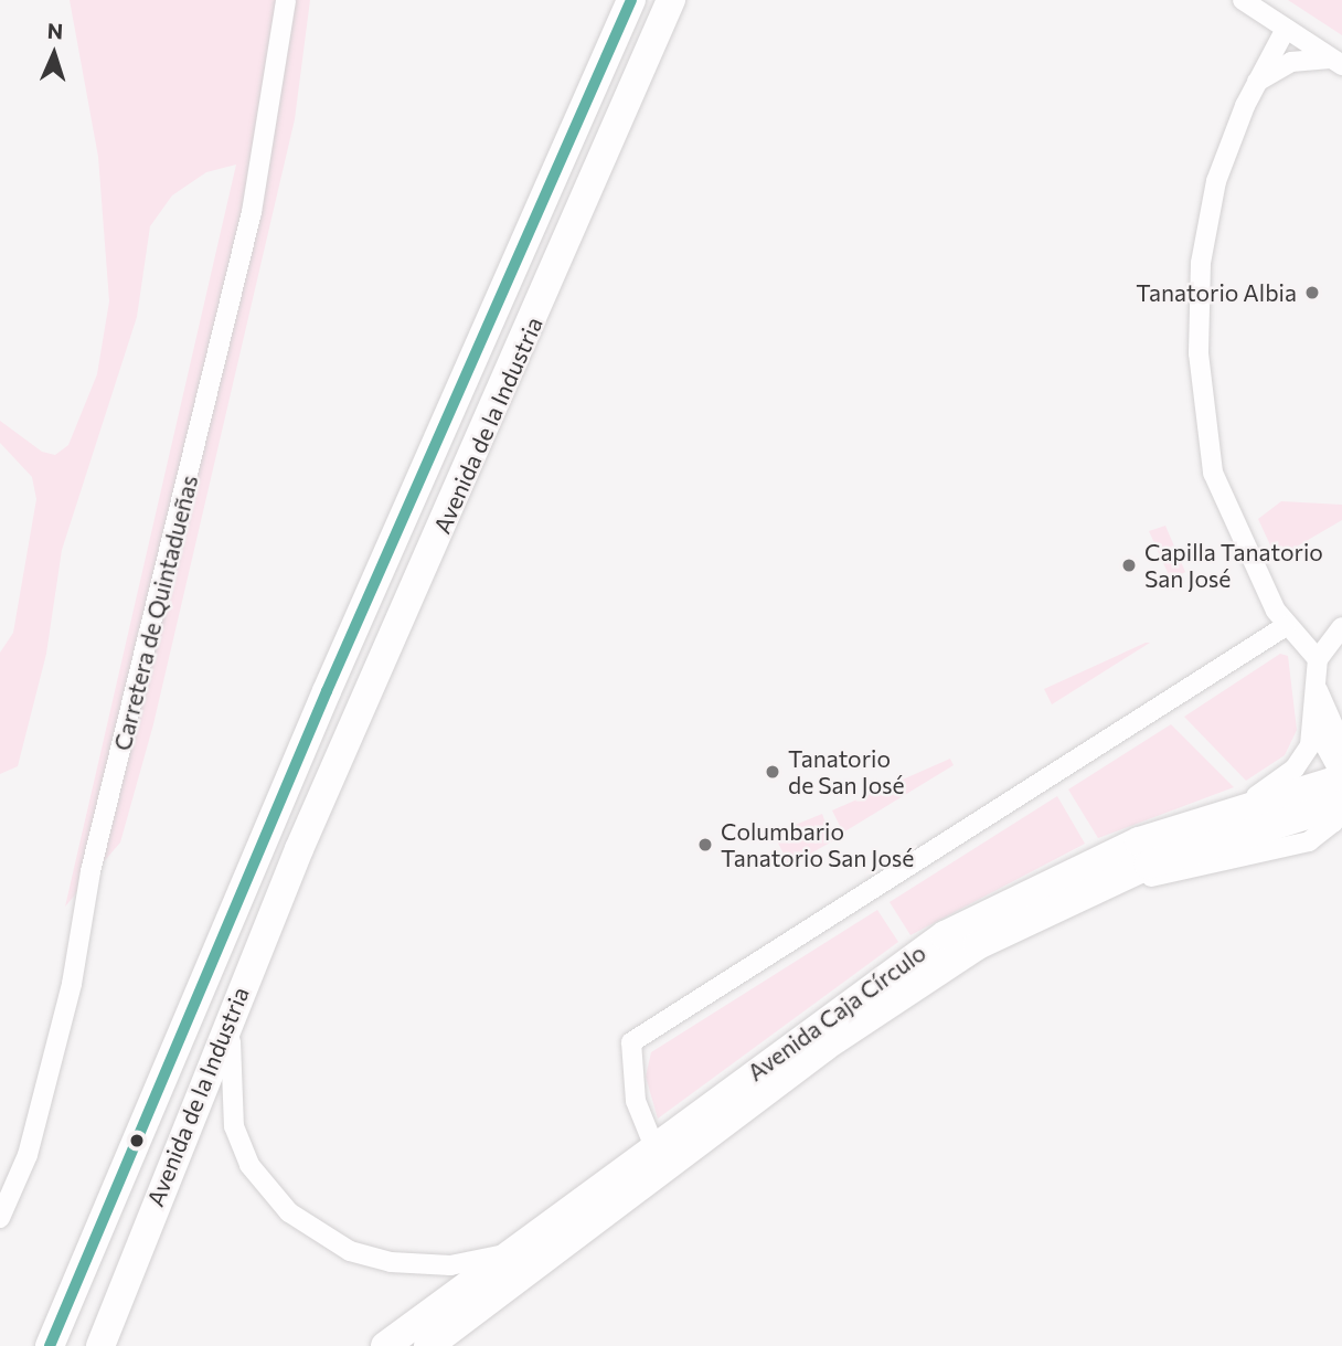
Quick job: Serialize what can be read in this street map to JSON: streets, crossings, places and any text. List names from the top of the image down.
{
  "streets": {
    "main road": ["Avenida de la Industria", "Avenida Caja Círculo"],
    "street": ["Carretera de Quintadueñas"]
  },
  "crossings": [
    ["Avenida de la Industria", "Avenida Caja Círculo"]
  ],
  "places": [
    "Tanatorio Albia",
    "Capilla Tanatorio San José",
    "Tanatorio de San José",
    "Columbario Tanatorio San José"
  ],
  "north": "top"
}
